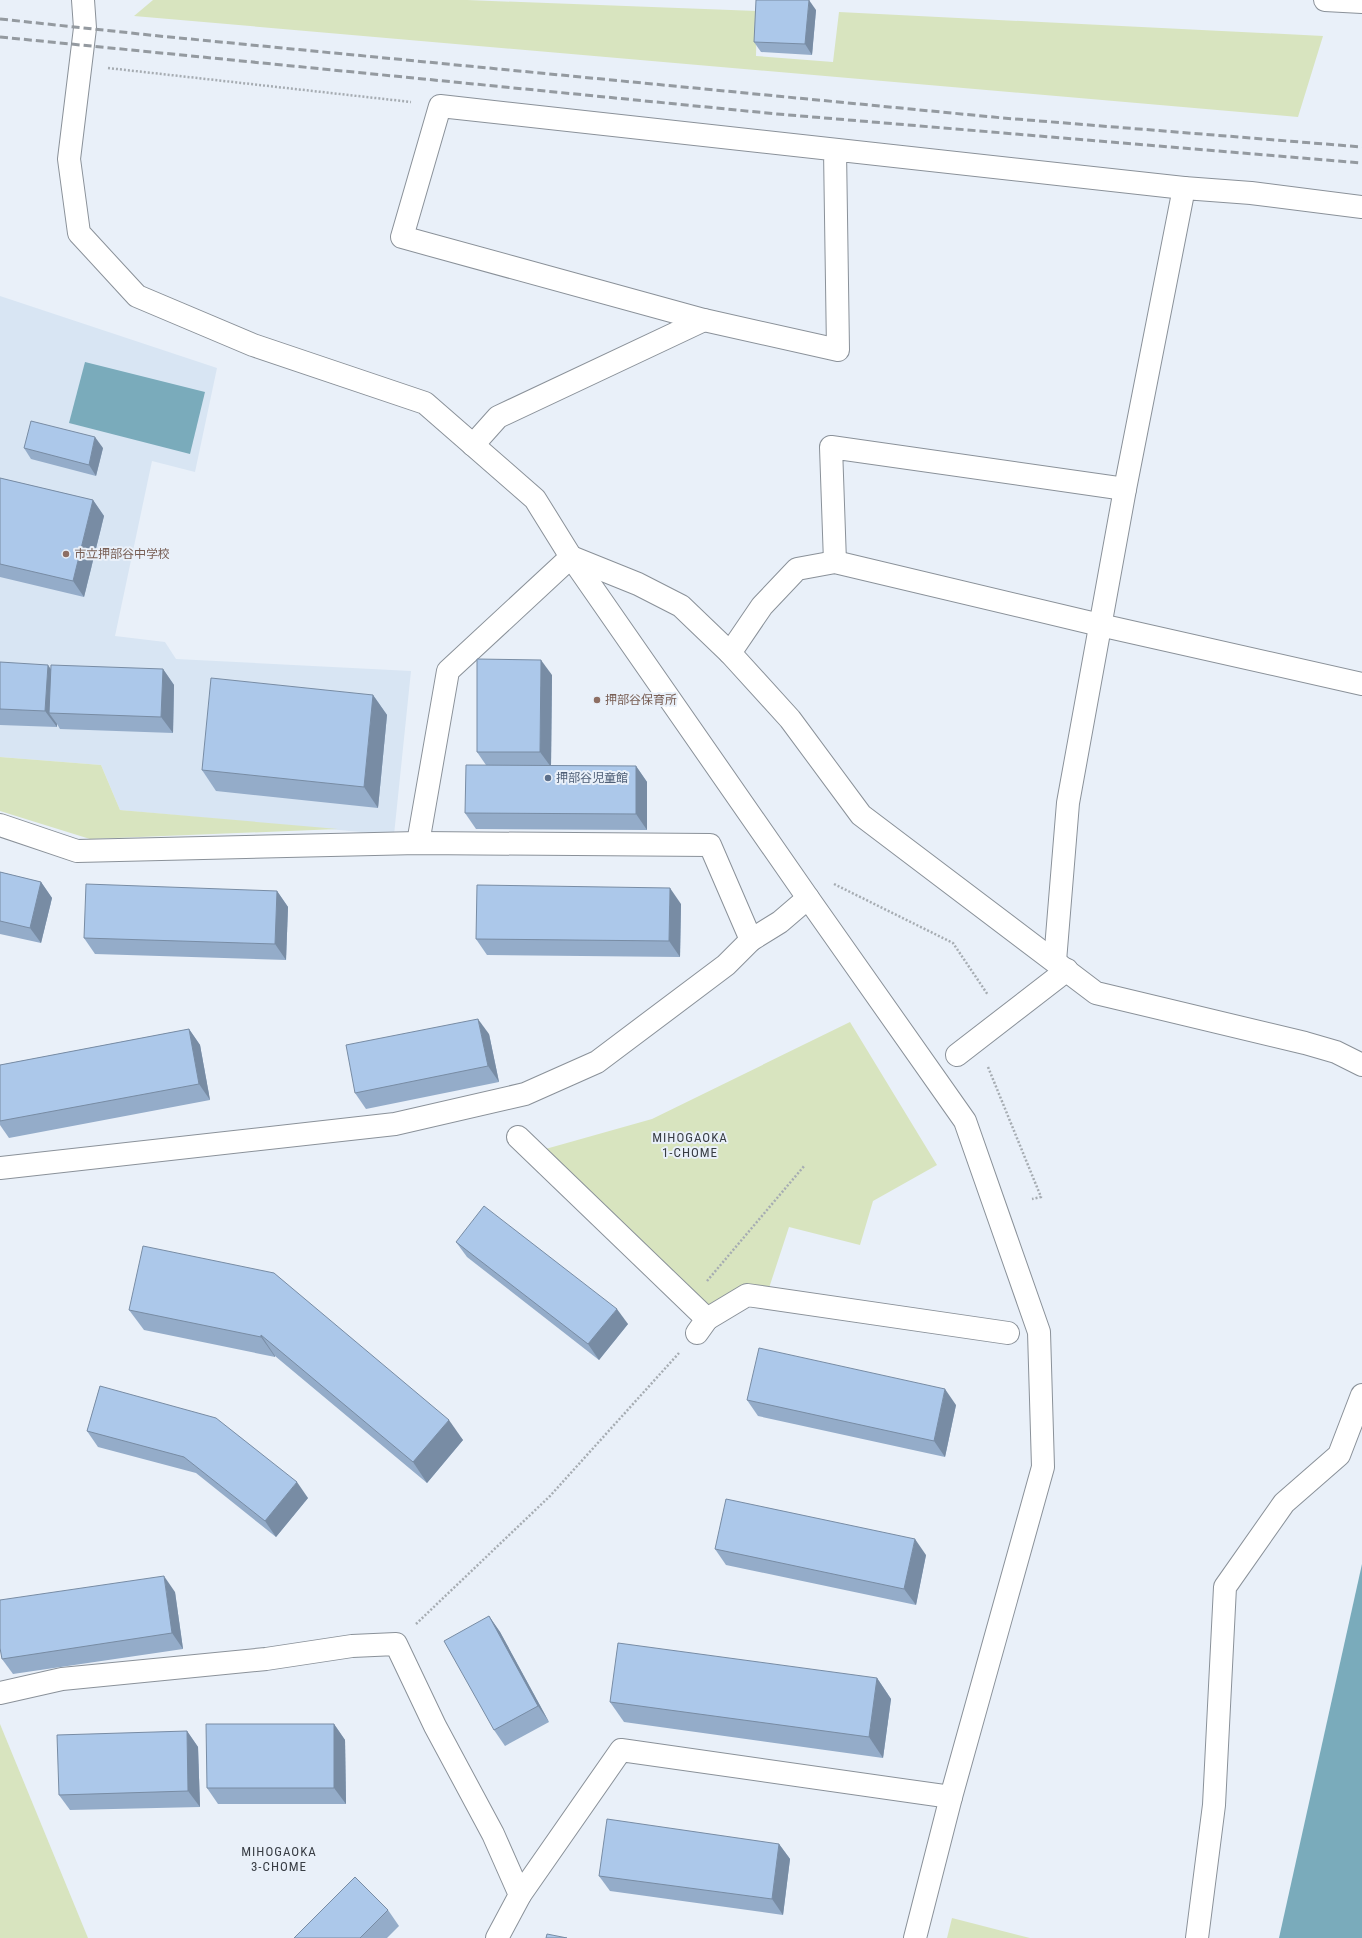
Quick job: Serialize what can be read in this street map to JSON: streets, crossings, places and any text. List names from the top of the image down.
{
  "districts": ["MIHOGAOKA 1-CHOME", "MIHOGAOKA 3-CHOME"],
  "places": ["市立押部谷中学校", "押部谷保育所", "押部谷児童館"]
}
